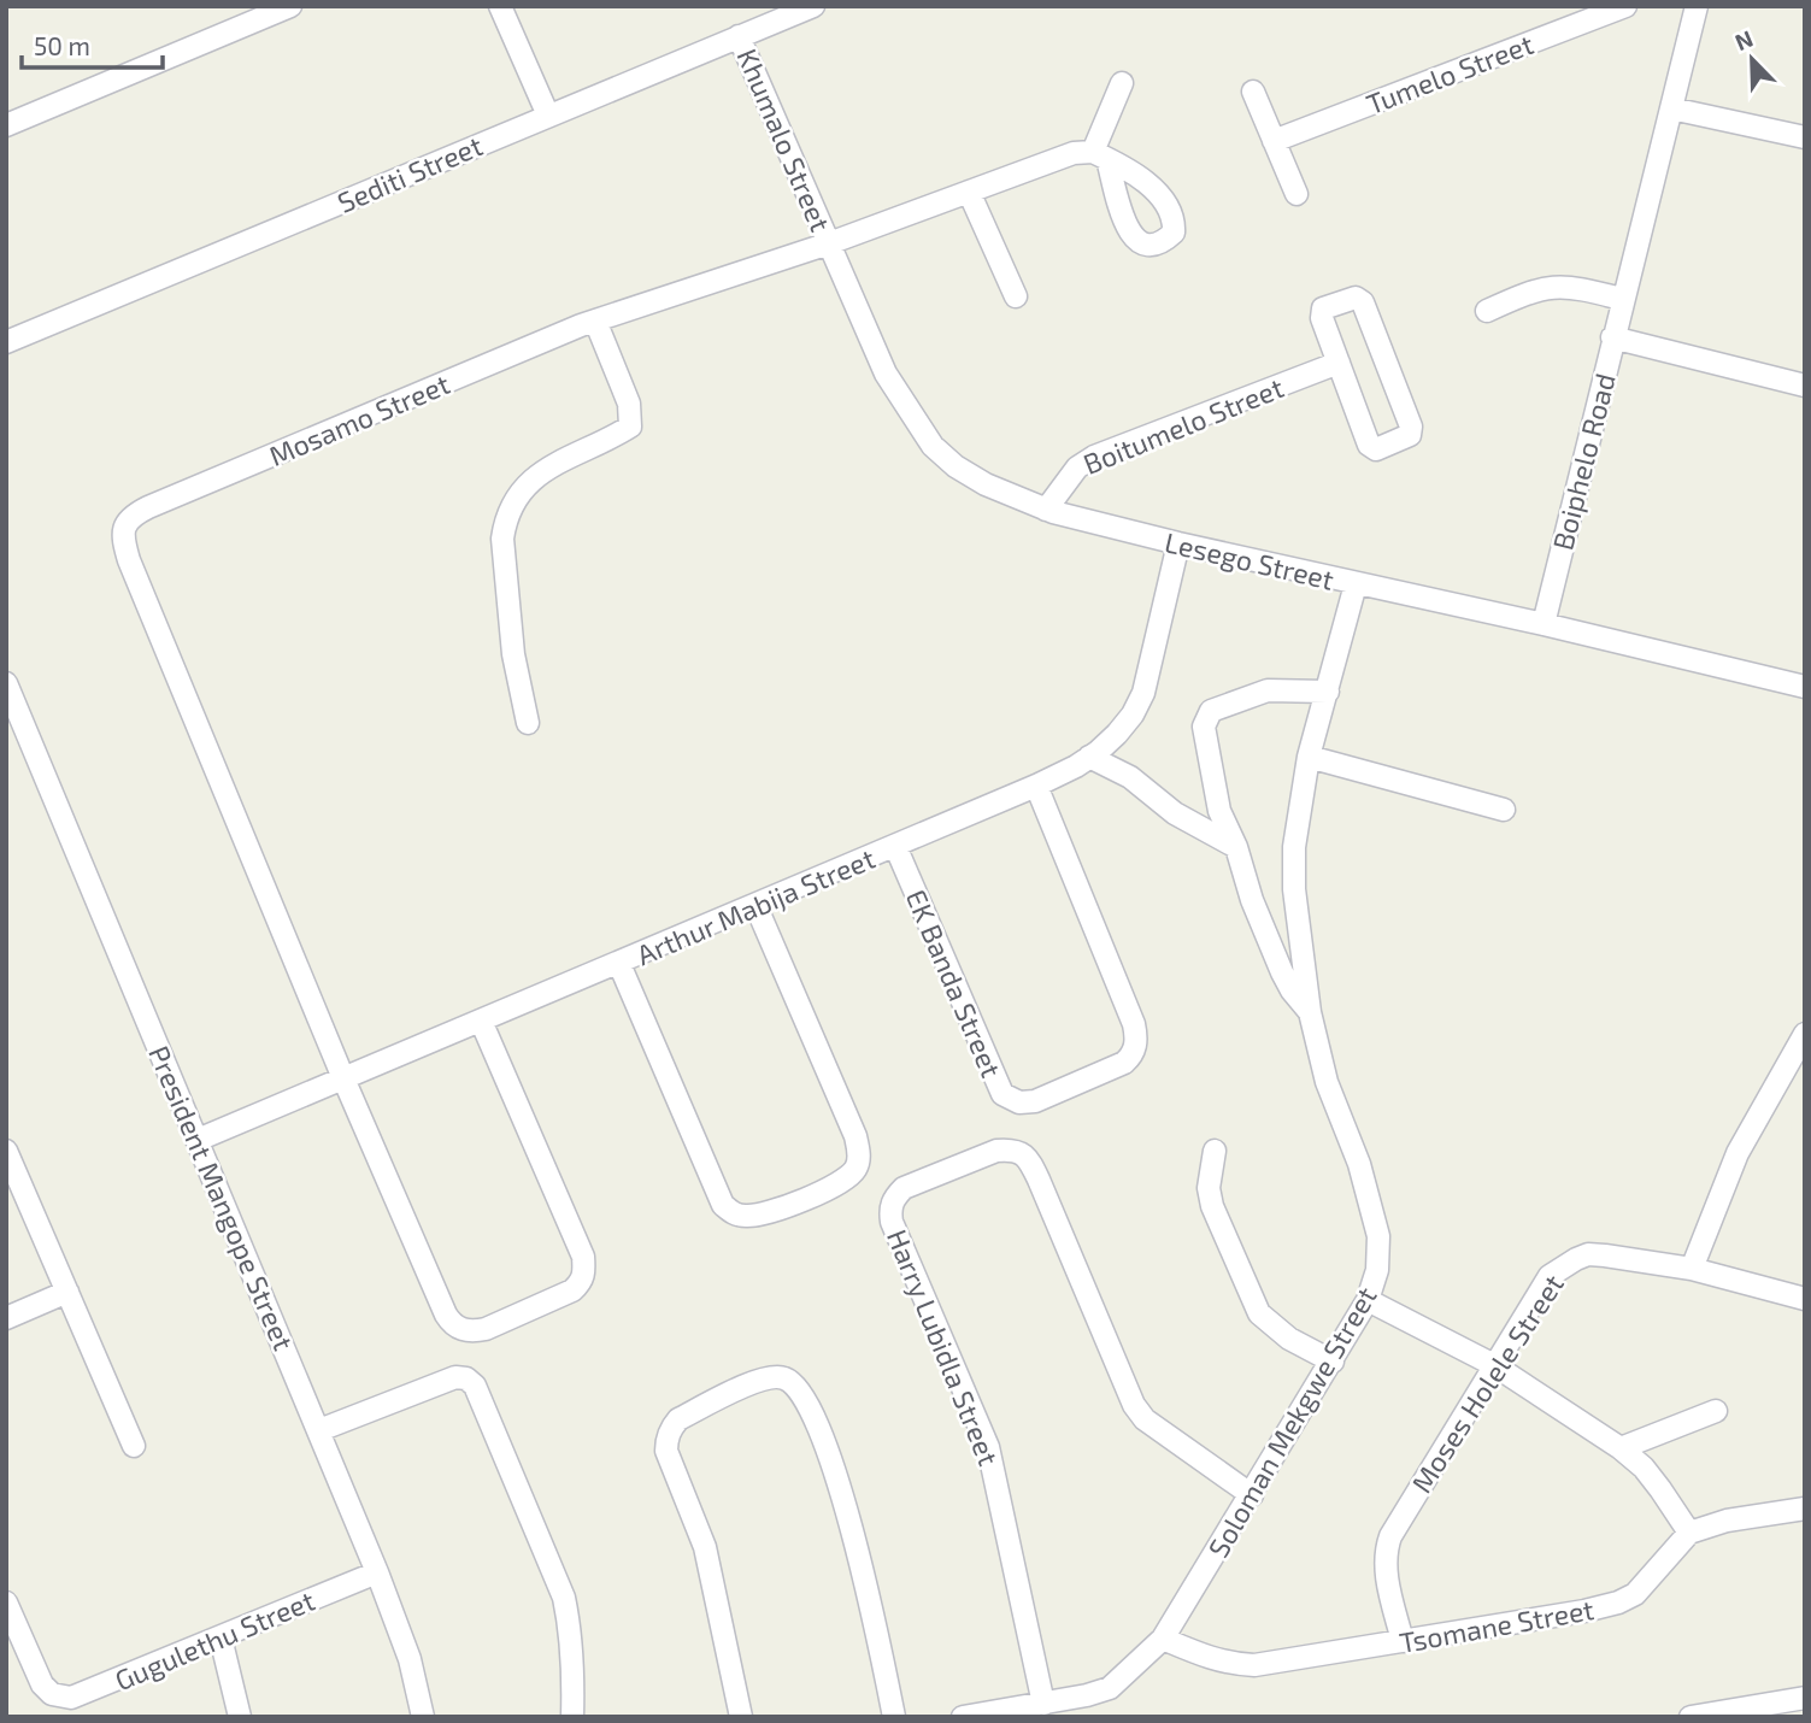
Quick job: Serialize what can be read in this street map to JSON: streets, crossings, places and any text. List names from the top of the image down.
{
  "streets": {
    "street": [
      "Tumelo Street",
      "Khumalo Street",
      "Sediti Street",
      "Mosamo Street",
      "Boitumelo Street",
      "Boiphelo Road",
      "Lesego Street",
      "Arthur Mabija Street",
      "EK Banda Street",
      "President Mangope Street",
      "Harry Lubidla Street",
      "Moses Holele Street",
      "Soloman Mekgwe Street",
      "Tsomane Street",
      "Gugulethu Street"
    ]
  },
  "crossings": [
    ["Khumalo Street", "Sediti Street"],
    ["Khumalo Street", "Mosamo Street"],
    ["Khumalo Street", "Lesego Street"],
    ["Mosamo Street", "Lesego Street"],
    ["Mosamo Street", "Arthur Mabija Street"],
    ["Boitumelo Street", "Lesego Street"],
    ["Boiphelo Road", "Lesego Street"],
    ["Lesego Street", "Arthur Mabija Street"],
    ["Lesego Street", "Soloman Mekgwe Street"],
    ["Arthur Mabija Street", "EK Banda Street"],
    ["Arthur Mabija Street", "President Mangope Street"],
    ["President Mangope Street", "Gugulethu Street"],
    ["Harry Lubidla Street", "Soloman Mekgwe Street"],
    ["Moses Holele Street", "Tsomane Street"],
    ["Soloman Mekgwe Street", "Tsomane Street"]
  ],
  "scale_bar": "50 m",
  "north": "top left"
}
